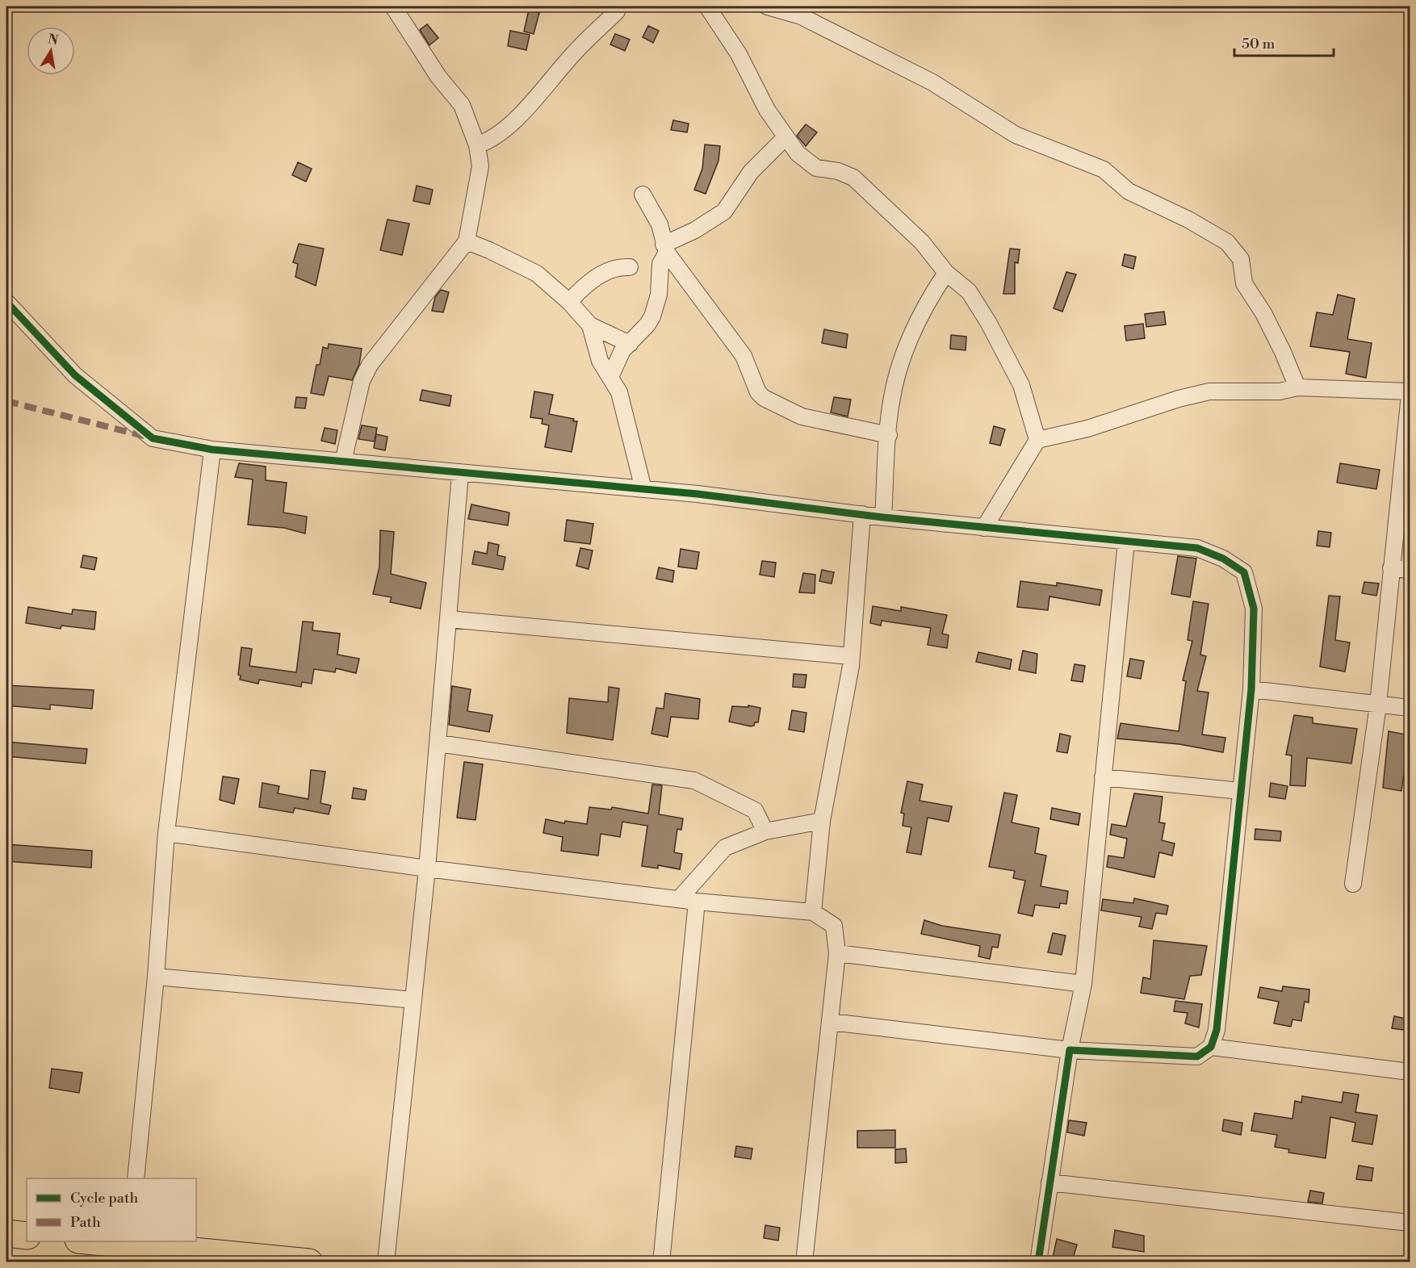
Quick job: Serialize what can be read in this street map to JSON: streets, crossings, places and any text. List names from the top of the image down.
{
  "legend": ["Cycle path", "Path"],
  "scale_bar": "50 m",
  "north": "top"
}
